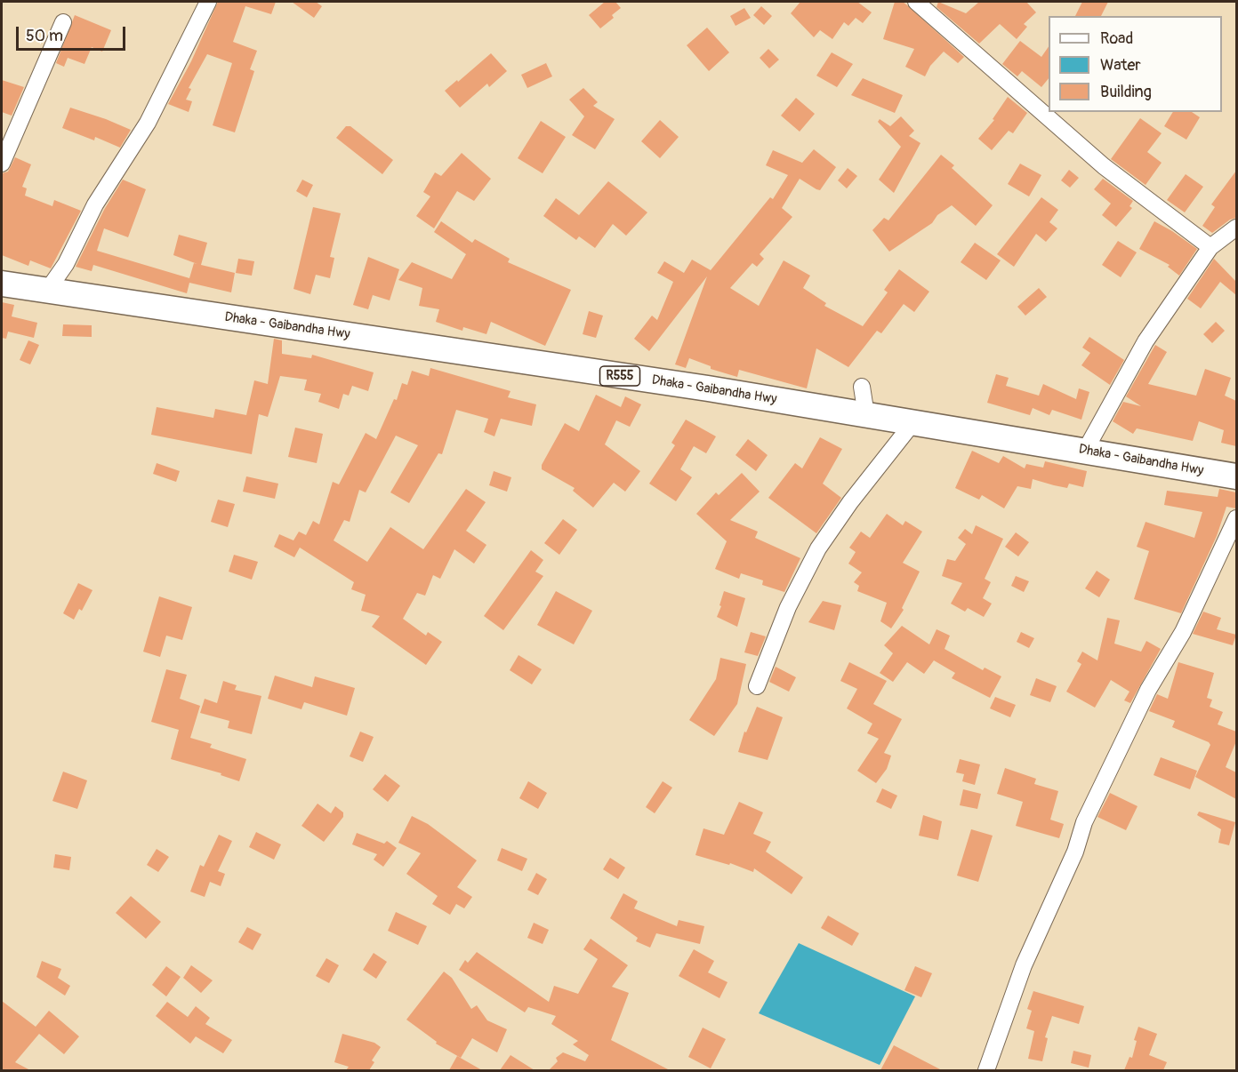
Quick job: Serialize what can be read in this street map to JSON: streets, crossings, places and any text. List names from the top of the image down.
{
  "streets": {
    "main road": ["Dhaka - Gaibandha Hwy", "R555"]
  },
  "legend": ["Road", "Water", "Building"],
  "scale_bar": "50 m"
}
